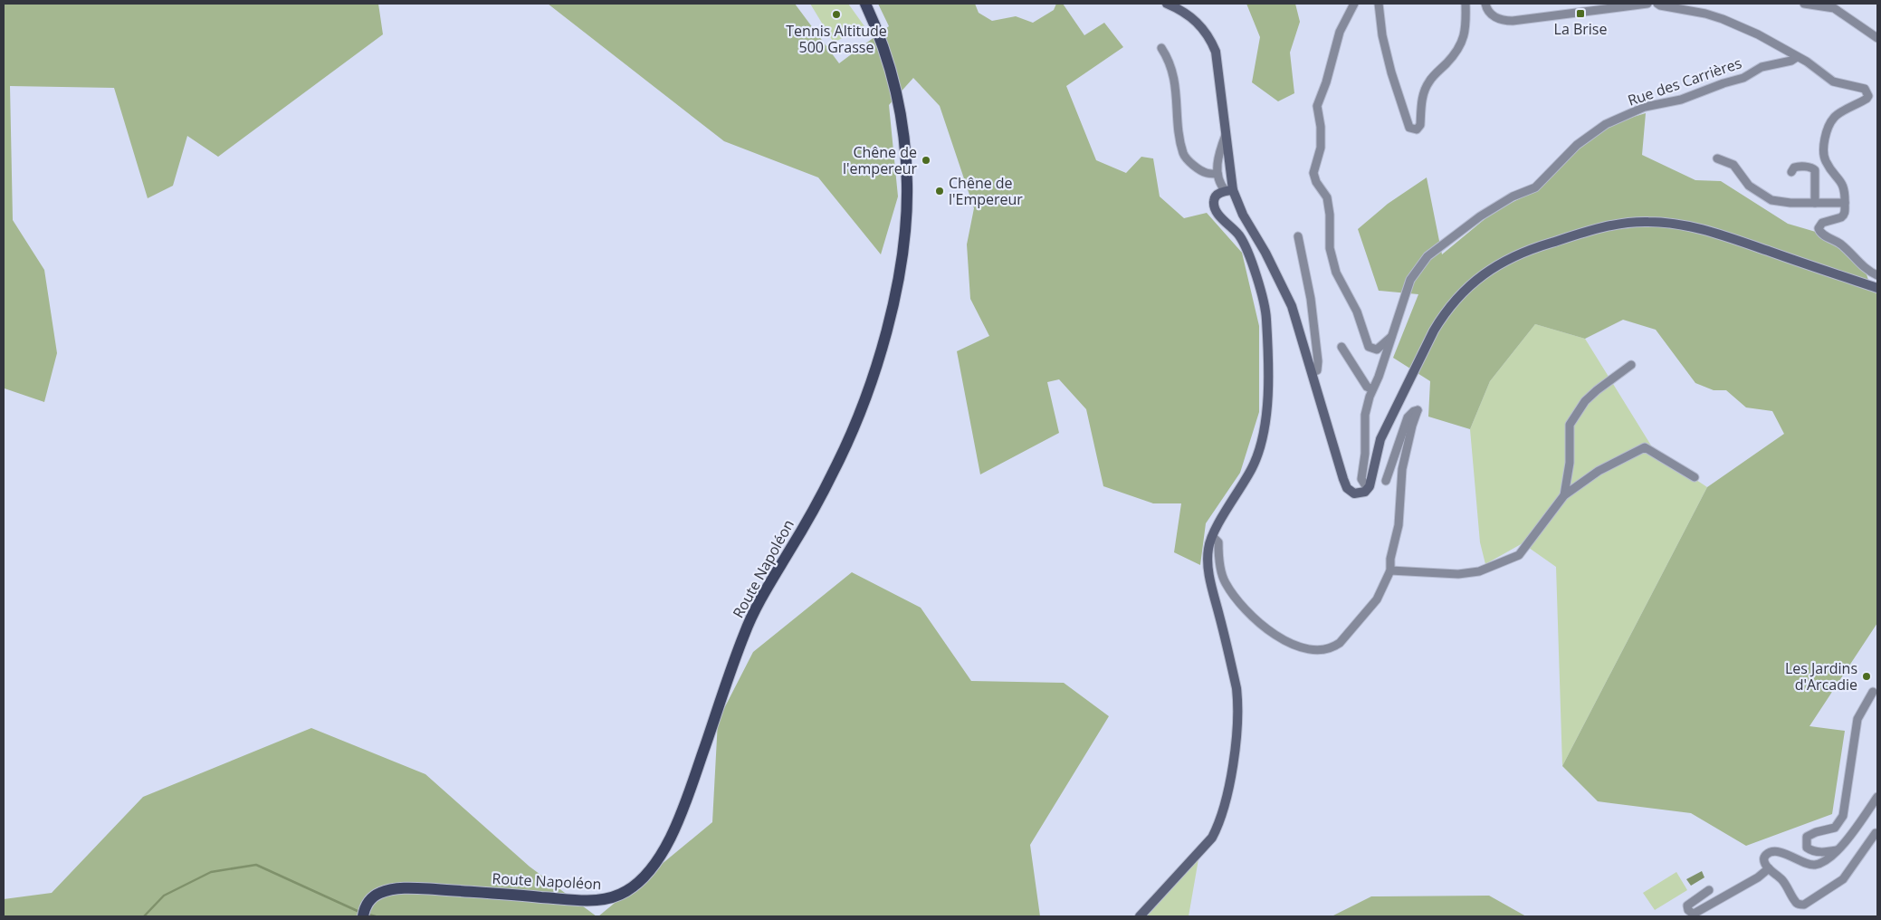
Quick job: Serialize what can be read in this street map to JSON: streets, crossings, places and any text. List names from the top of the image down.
{
  "streets": {
    "main road": ["Route Napoléon"],
    "street": ["Rue des Carrières"]
  },
  "places": {
    "transit": ["La Brise"],
    "other": [
      "Tennis Altitude 500 Grasse",
      "Chêne de l'empereur",
      "Chêne de l'Empereur",
      "Les Jardins d'Arcadie"
    ]
  }
}
